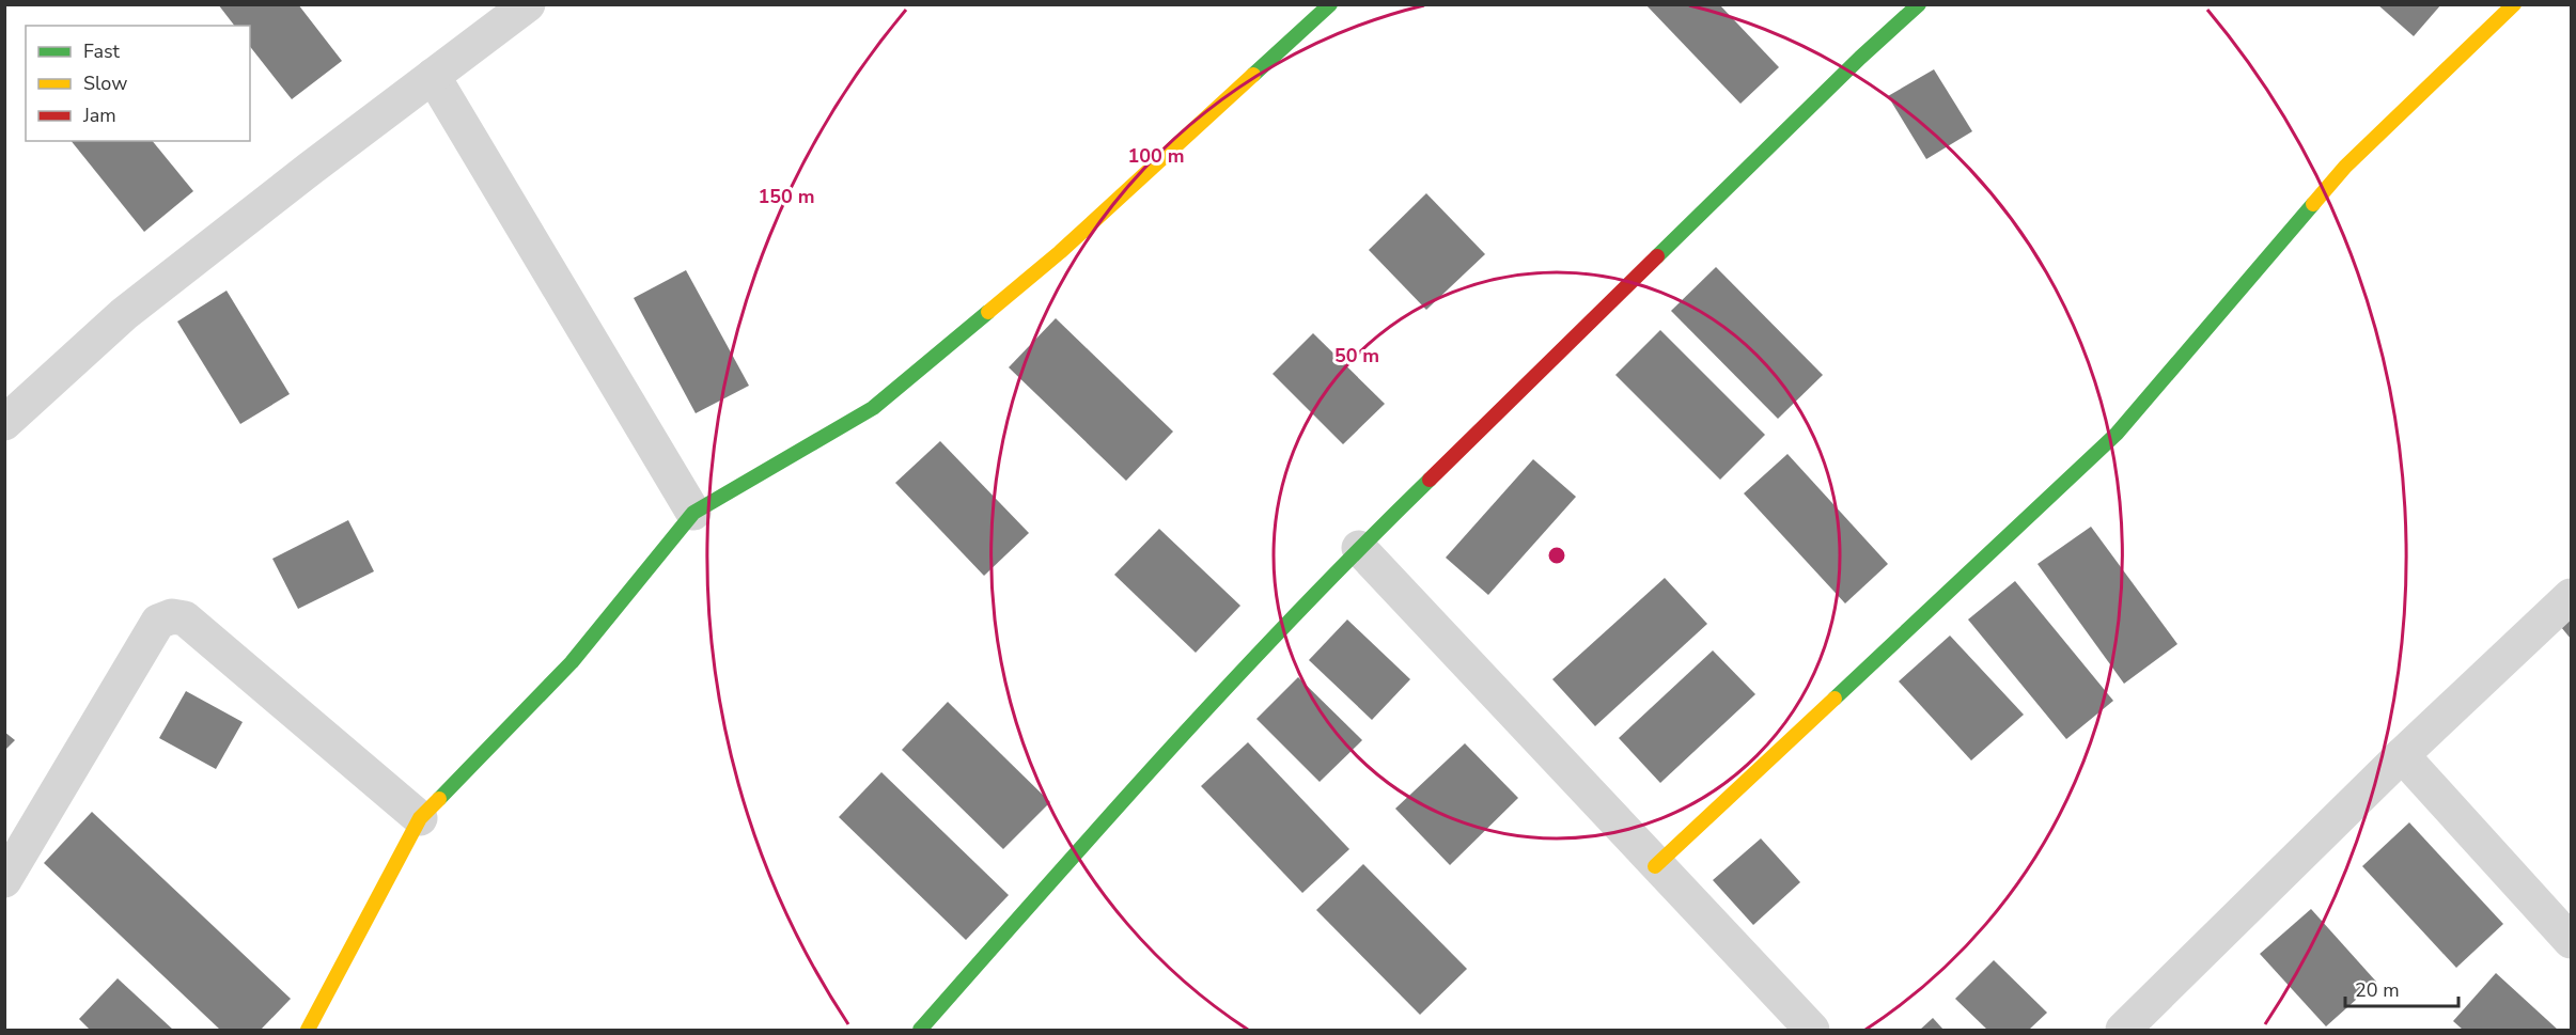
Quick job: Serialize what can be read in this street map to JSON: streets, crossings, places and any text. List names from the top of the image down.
{
  "legend": ["Fast", "Slow", "Jam"],
  "scale_bar": "20 m",
  "rings": ["100 m", "150 m", "50 m"]
}
